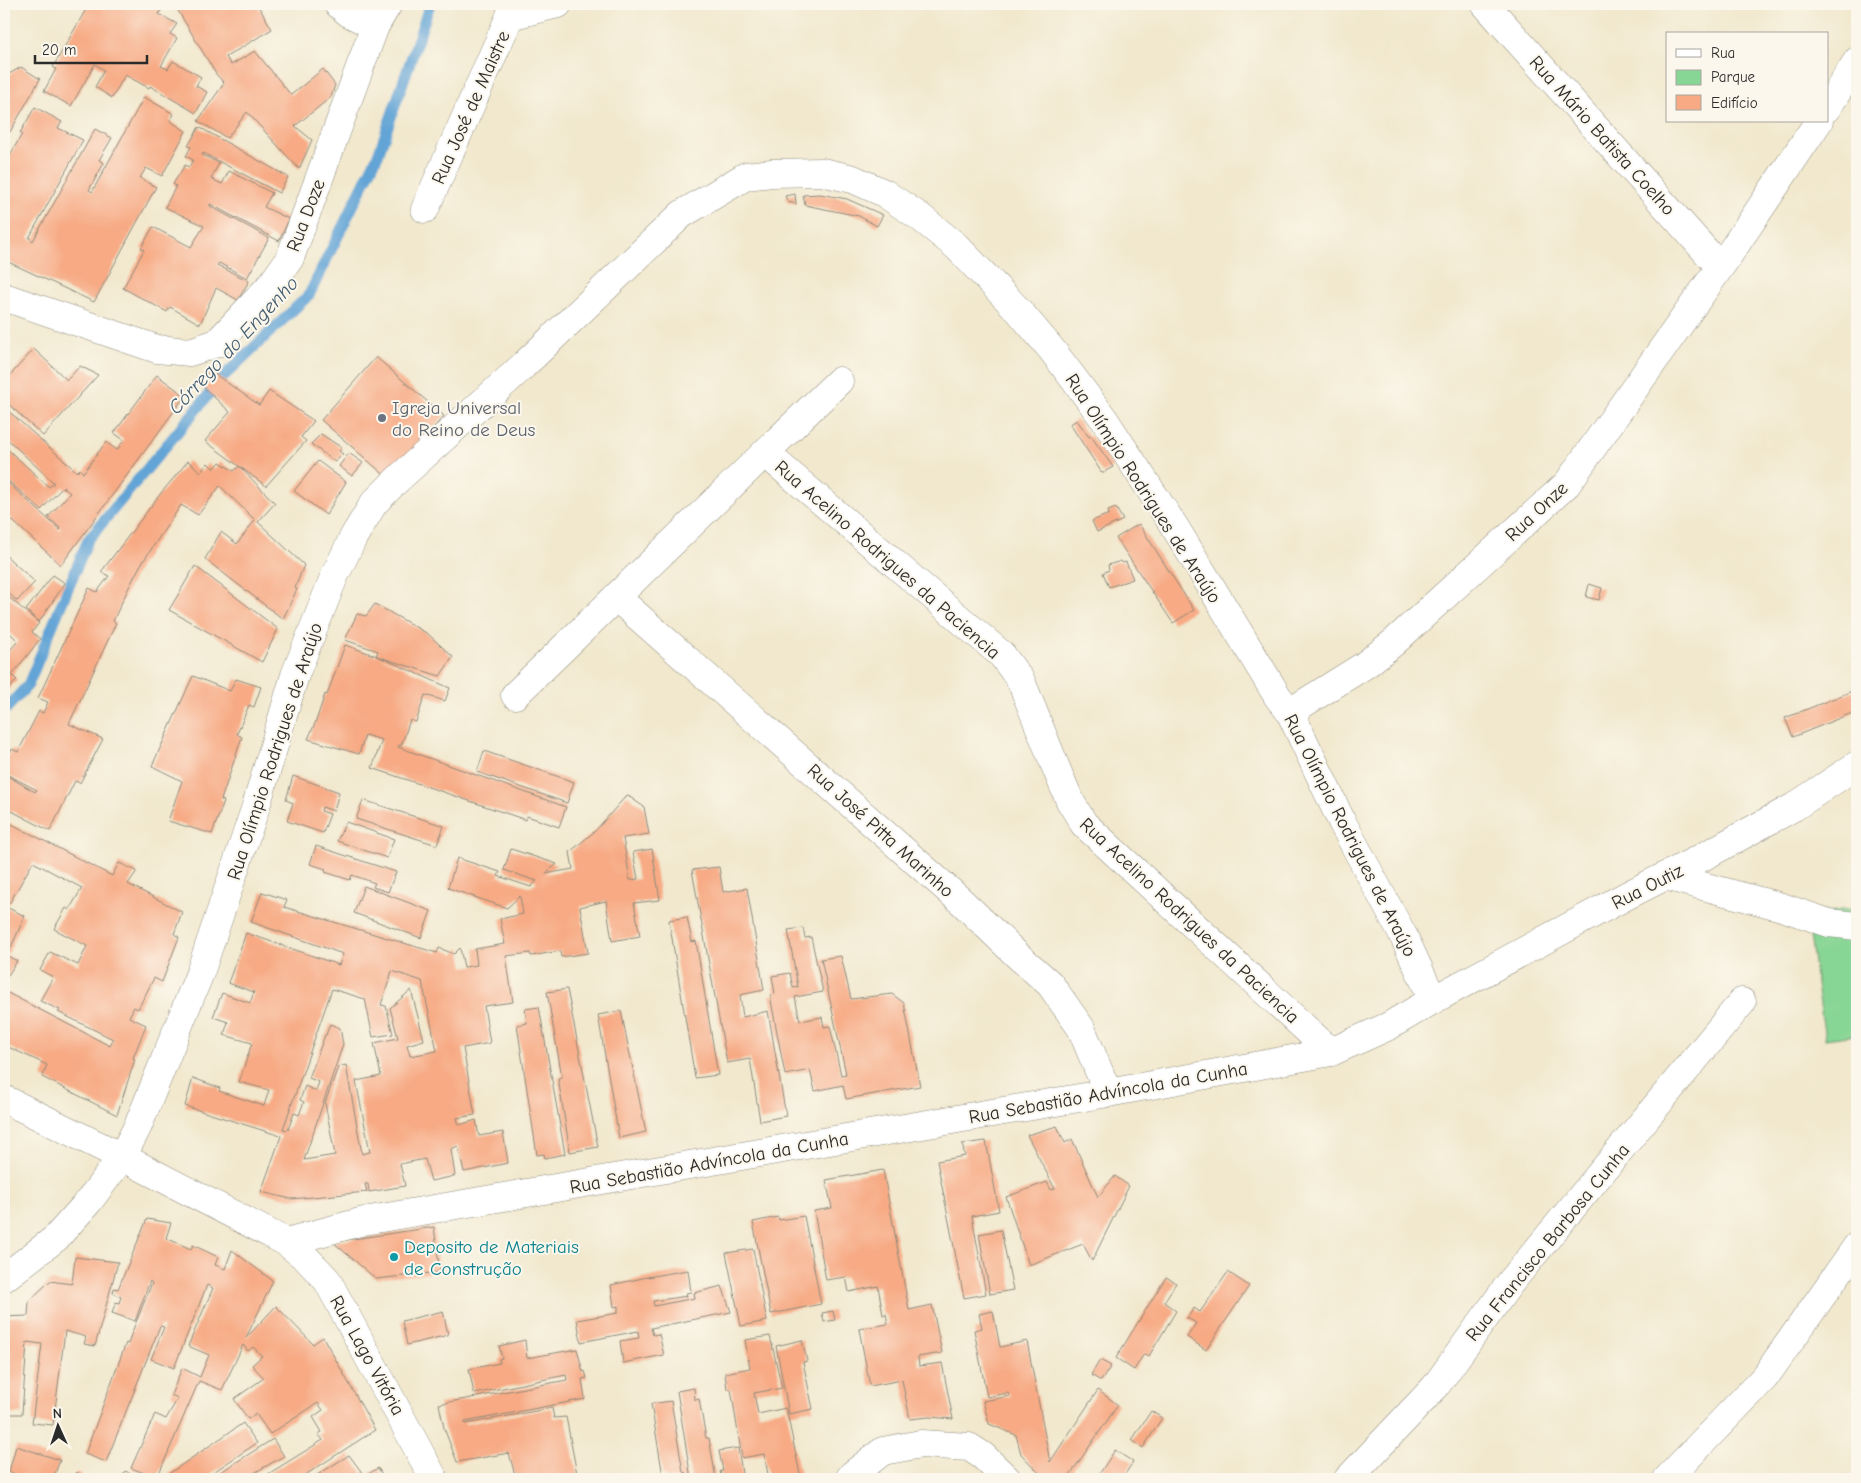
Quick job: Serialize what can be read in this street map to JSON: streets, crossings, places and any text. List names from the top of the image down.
{
  "streets": {
    "street": [
      "Rua José de Maistre",
      "Rua Mário Batista Coelho",
      "Rua Doze",
      "Rua Olímpio Rodrigues de Araújo",
      "Rua Onze",
      "Rua Acelino Rodrigues da Paciencia",
      "Rua José Pitta Marinho",
      "Rua Outiz",
      "Rua Sebastião Advíncola da Cunha",
      "Rua Francisco Barbosa Cunha",
      "Rua Lago Vitória"
    ]
  },
  "crossings": [
    ["Rua Mário Batista Coelho", "Rua Onze"],
    ["Rua Olímpio Rodrigues de Araújo", "Rua Onze"],
    ["Rua Olímpio Rodrigues de Araújo", "Rua Outiz"],
    ["Rua Olímpio Rodrigues de Araújo", "Rua Sebastião Advíncola da Cunha"],
    ["Rua Acelino Rodrigues da Paciencia", "Rua José Pitta Marinho"],
    ["Rua Acelino Rodrigues da Paciencia", "Rua Sebastião Advíncola da Cunha"],
    ["Rua José Pitta Marinho", "Rua Sebastião Advíncola da Cunha"],
    ["Rua Outiz", "Rua Sebastião Advíncola da Cunha"],
    ["Rua Sebastião Advíncola da Cunha", "Rua Lago Vitória"]
  ],
  "water": ["Córrego do Engenho"],
  "places": ["Igreja Universal do Reino de Deus", "Deposito de Materiais de Construção"],
  "legend": ["Rua", "Parque", "Edifício"],
  "scale_bar": "20 m",
  "north": "top"
}
